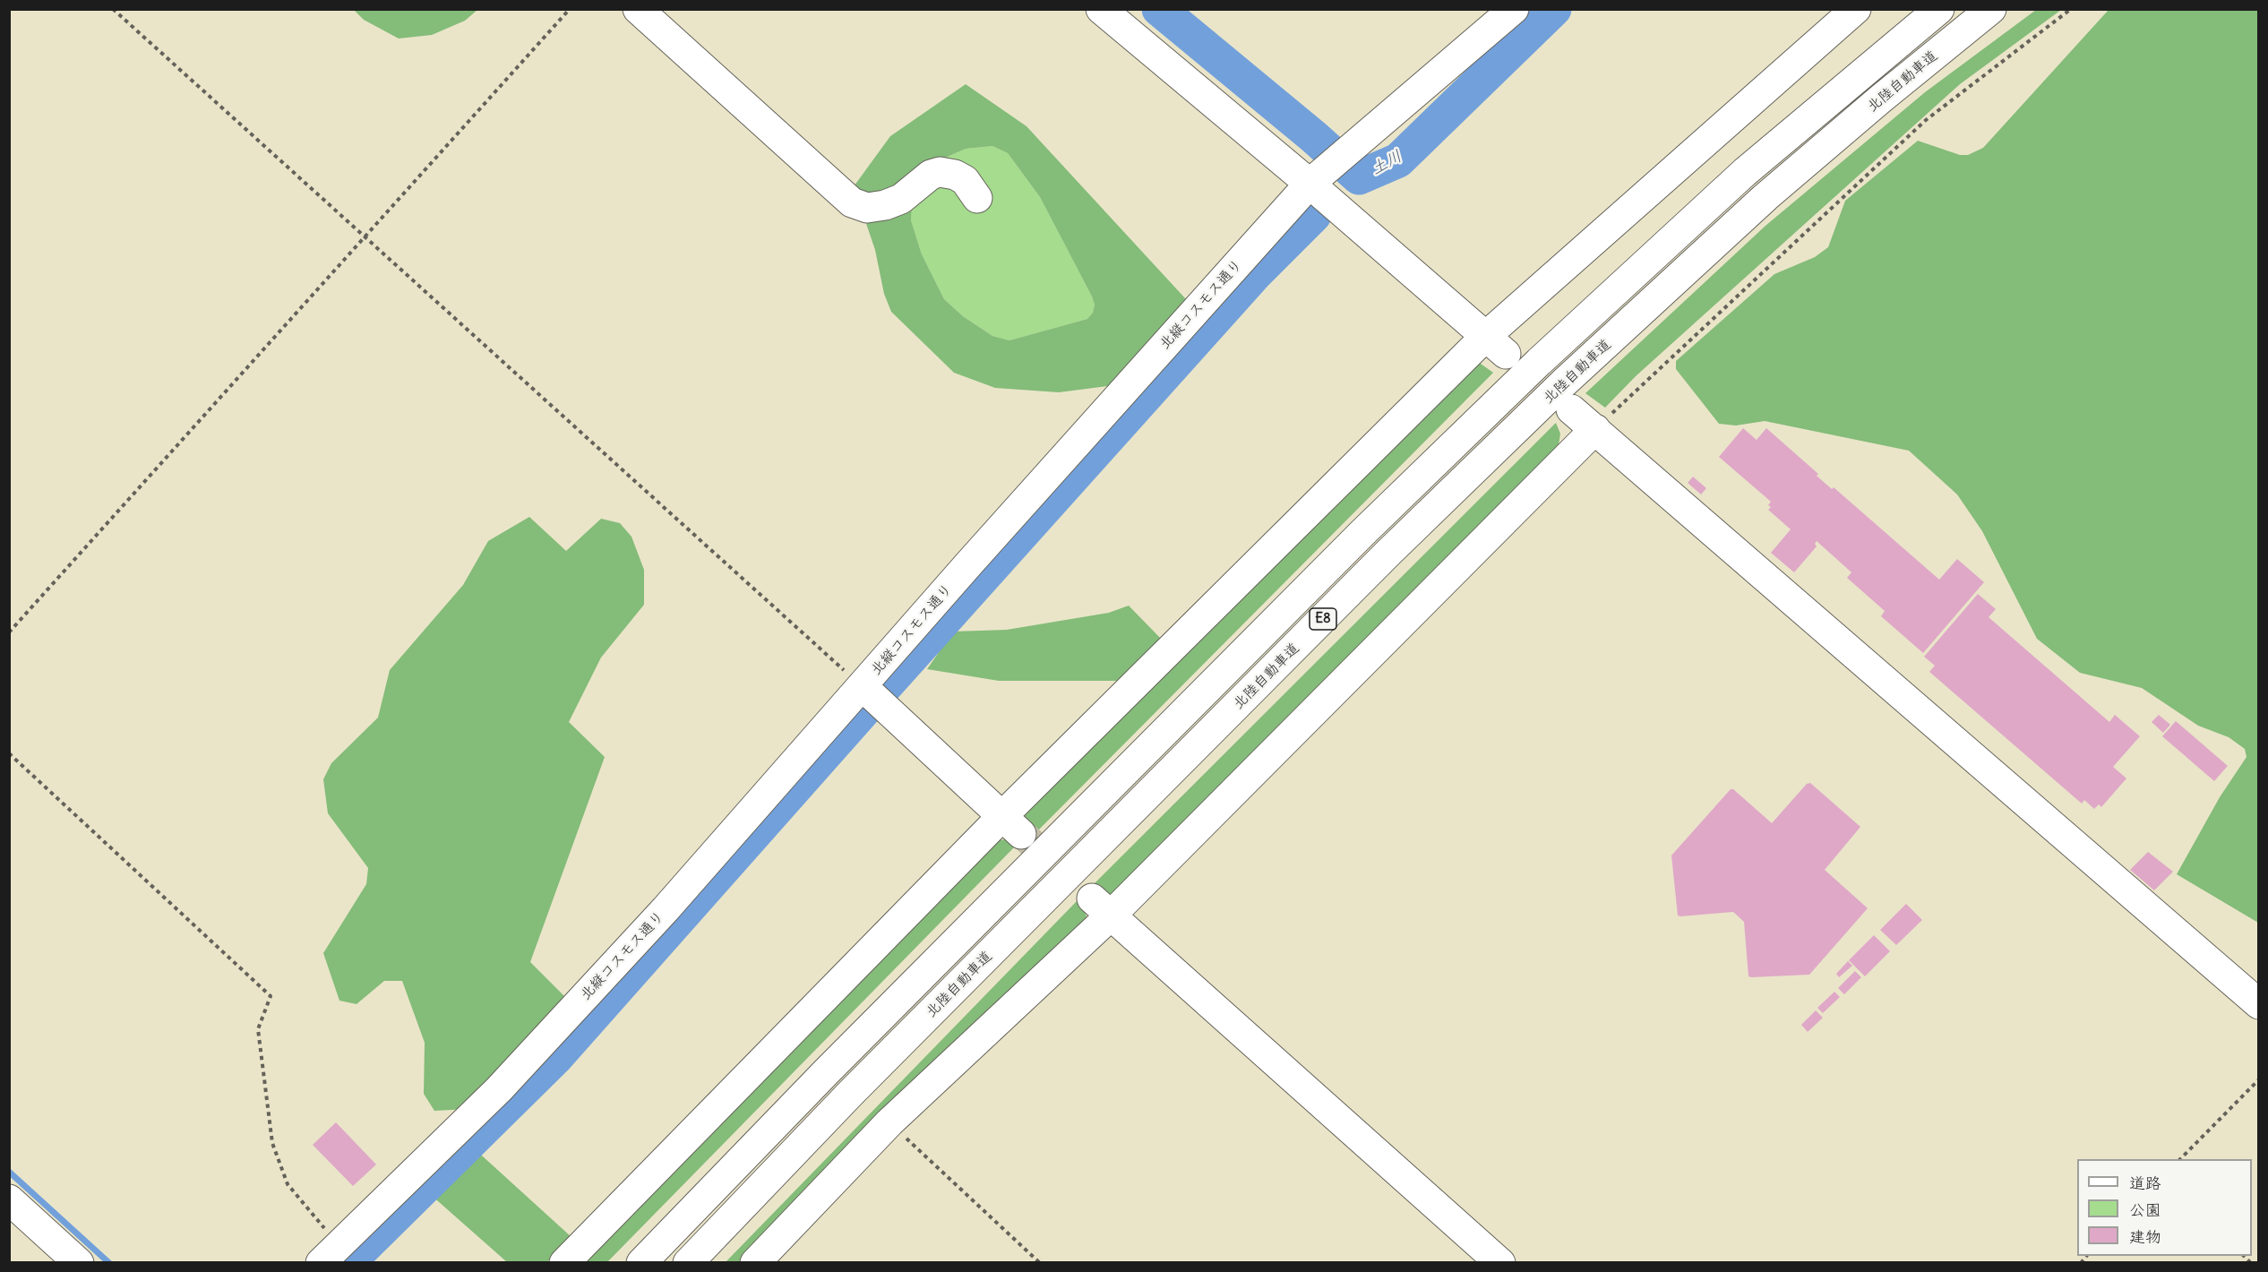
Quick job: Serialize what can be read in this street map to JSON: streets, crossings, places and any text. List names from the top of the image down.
{
  "streets": {
    "main road": ["北陸自動車道", "北縦コスモス通り", "E8"]
  },
  "water": ["土川"],
  "legend": ["道路", "公園", "建物"]
}
